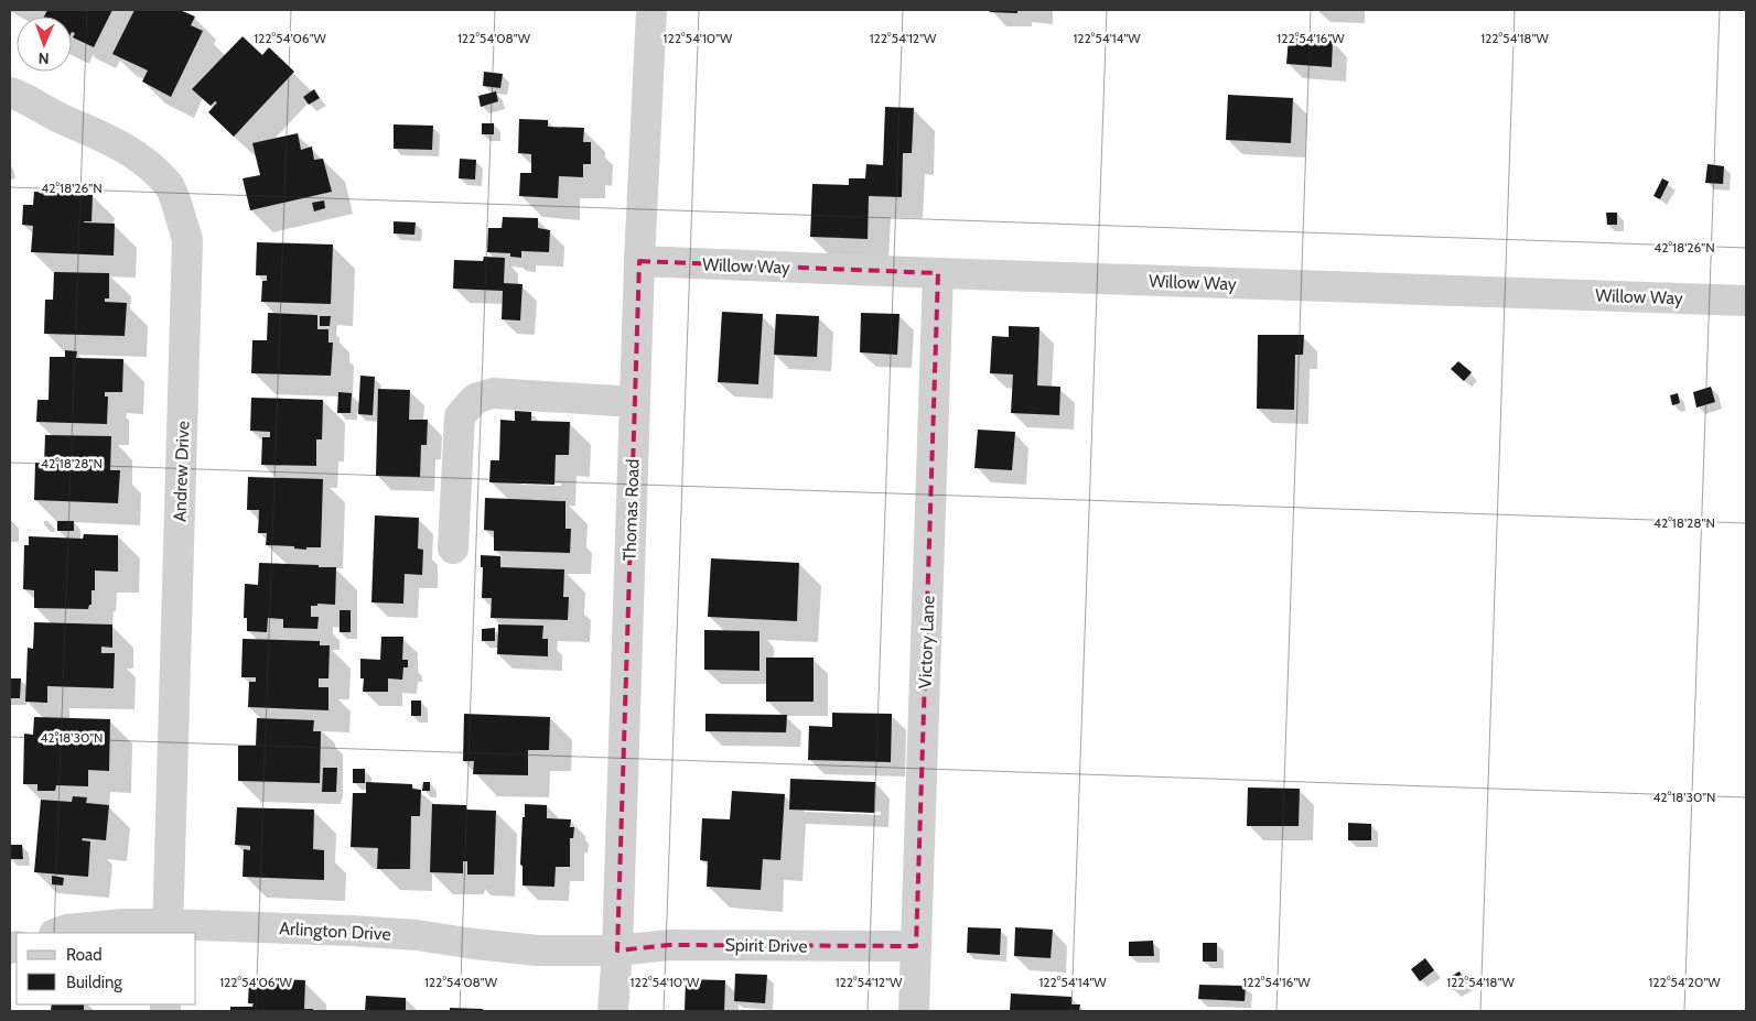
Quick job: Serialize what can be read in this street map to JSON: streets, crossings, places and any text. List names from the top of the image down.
{
  "streets": {
    "street": [
      "Willow Way",
      "Andrew Drive",
      "Thomas Road",
      "Victory Lane",
      "Arlington Drive",
      "Spirit Drive"
    ]
  },
  "crossings": [
    ["Willow Way", "Thomas Road"],
    ["Willow Way", "Victory Lane"],
    ["Andrew Drive", "Arlington Drive"],
    ["Thomas Road", "Arlington Drive"],
    ["Thomas Road", "Spirit Drive"],
    ["Victory Lane", "Spirit Drive"],
    ["Arlington Drive", "Spirit Drive"]
  ],
  "legend": ["Road", "Building"],
  "north": "bottom",
  "coordinates": [
    "122°54'06\"W",
    "122°54'08\"W",
    "122°54'10\"W",
    "122°54'12\"W",
    "122°54'14\"W",
    "122°54'16\"W",
    "122°54'18\"W",
    "42°18'26\"N",
    "42°18'28\"N",
    "42°18'30\"N",
    "122°54'20\"W"
  ]
}
